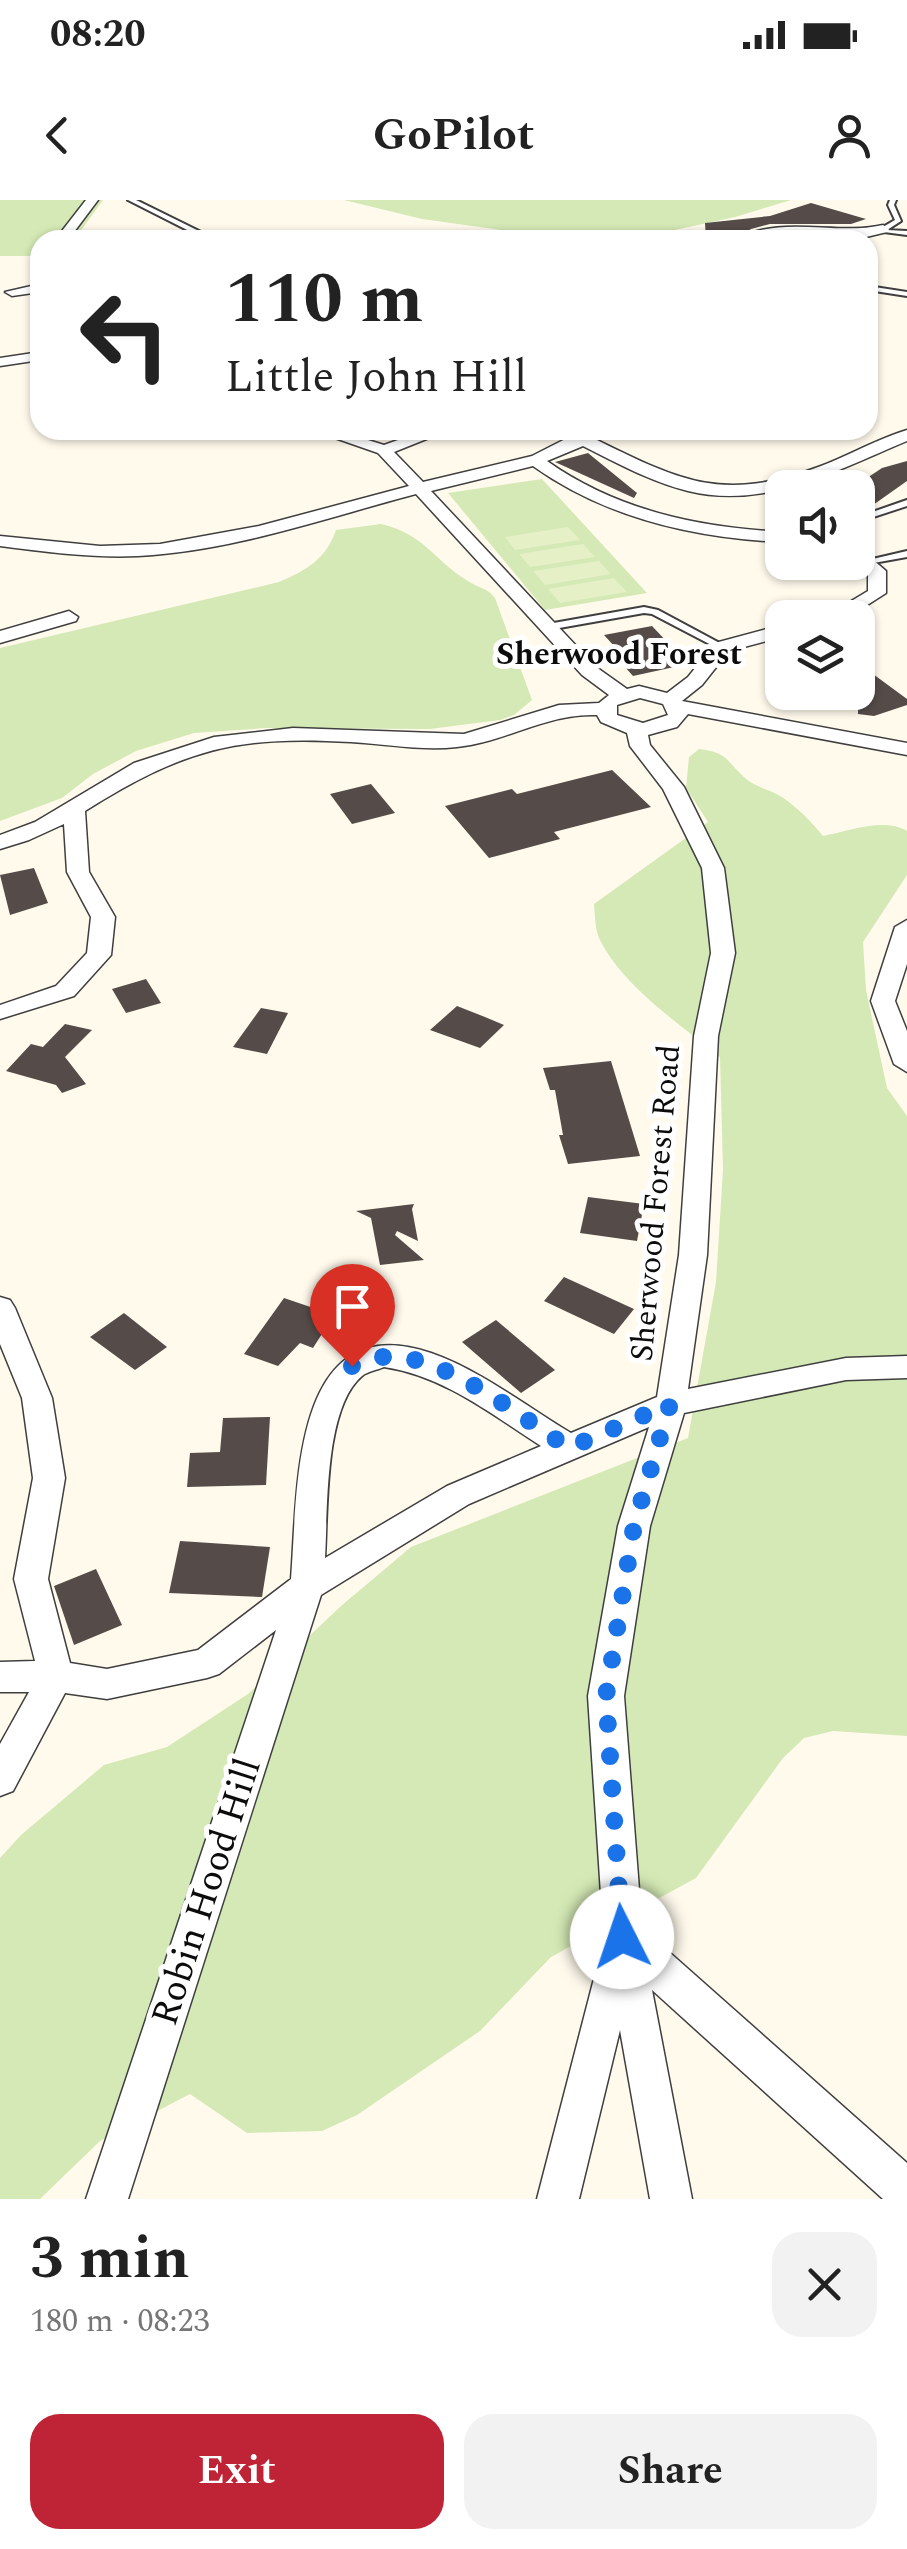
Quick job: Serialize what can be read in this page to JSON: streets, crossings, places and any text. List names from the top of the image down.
{
  "streets": {
    "street": ["Sherwood Forest Road", "Robin Hood Hill"]
  },
  "districts": ["Sherwood Forest"],
  "page": {
    "status": "08:20",
    "header": "GoPilot",
    "turn": ["110 m", "Little John Hill"],
    "heading": ["3 min", "180 m · 08:23"],
    "buttons": ["Exit", "Share"]
  }
}
